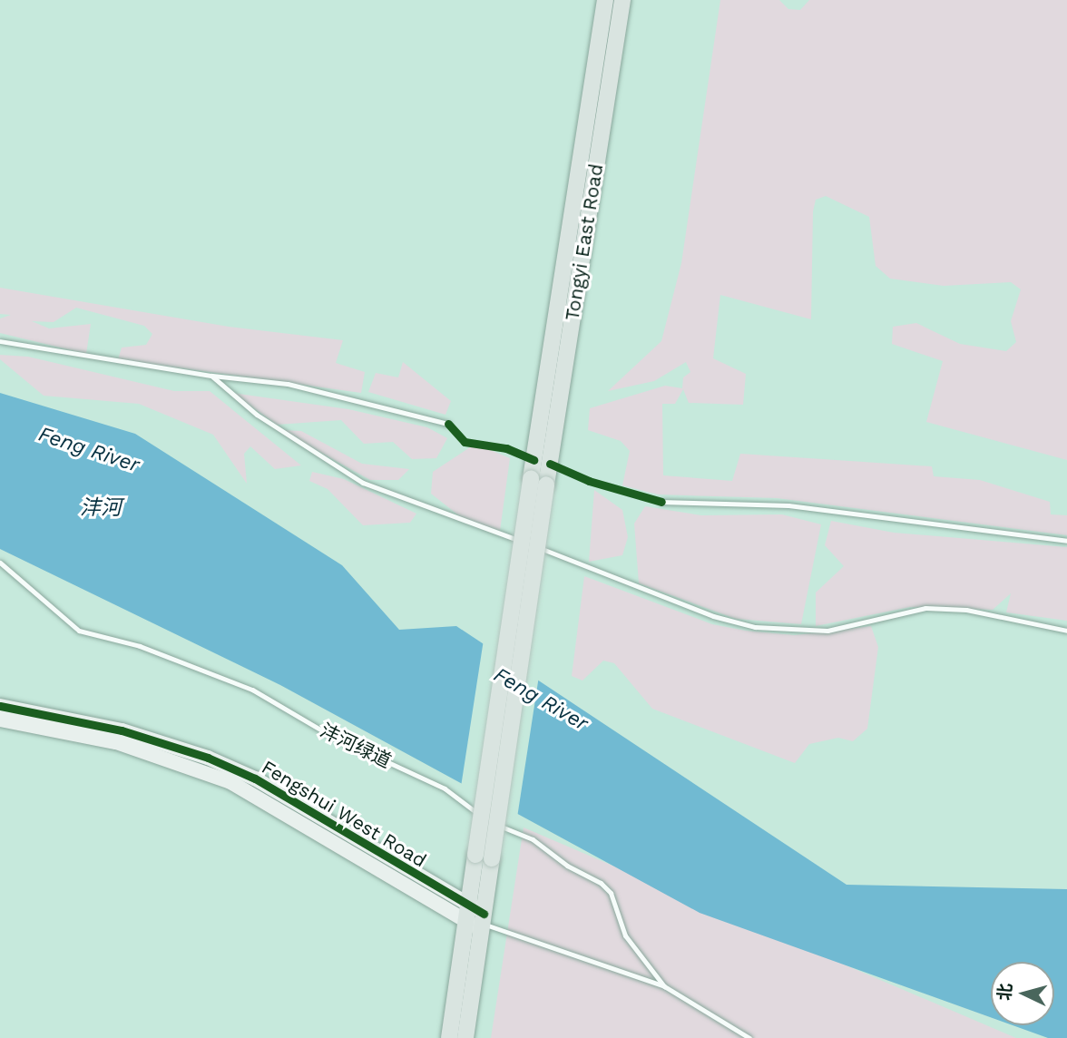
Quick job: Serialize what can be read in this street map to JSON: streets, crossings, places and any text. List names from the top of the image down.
{
  "streets": {
    "main road": ["Tongyi East Road"],
    "street": ["Fengshui West Road"],
    "lane": ["沣河绿道"]
  },
  "crossings": [
    ["Tongyi East Road", "Fengshui West Road"]
  ],
  "water": ["Feng River", "沣河"],
  "north": "left"
}
